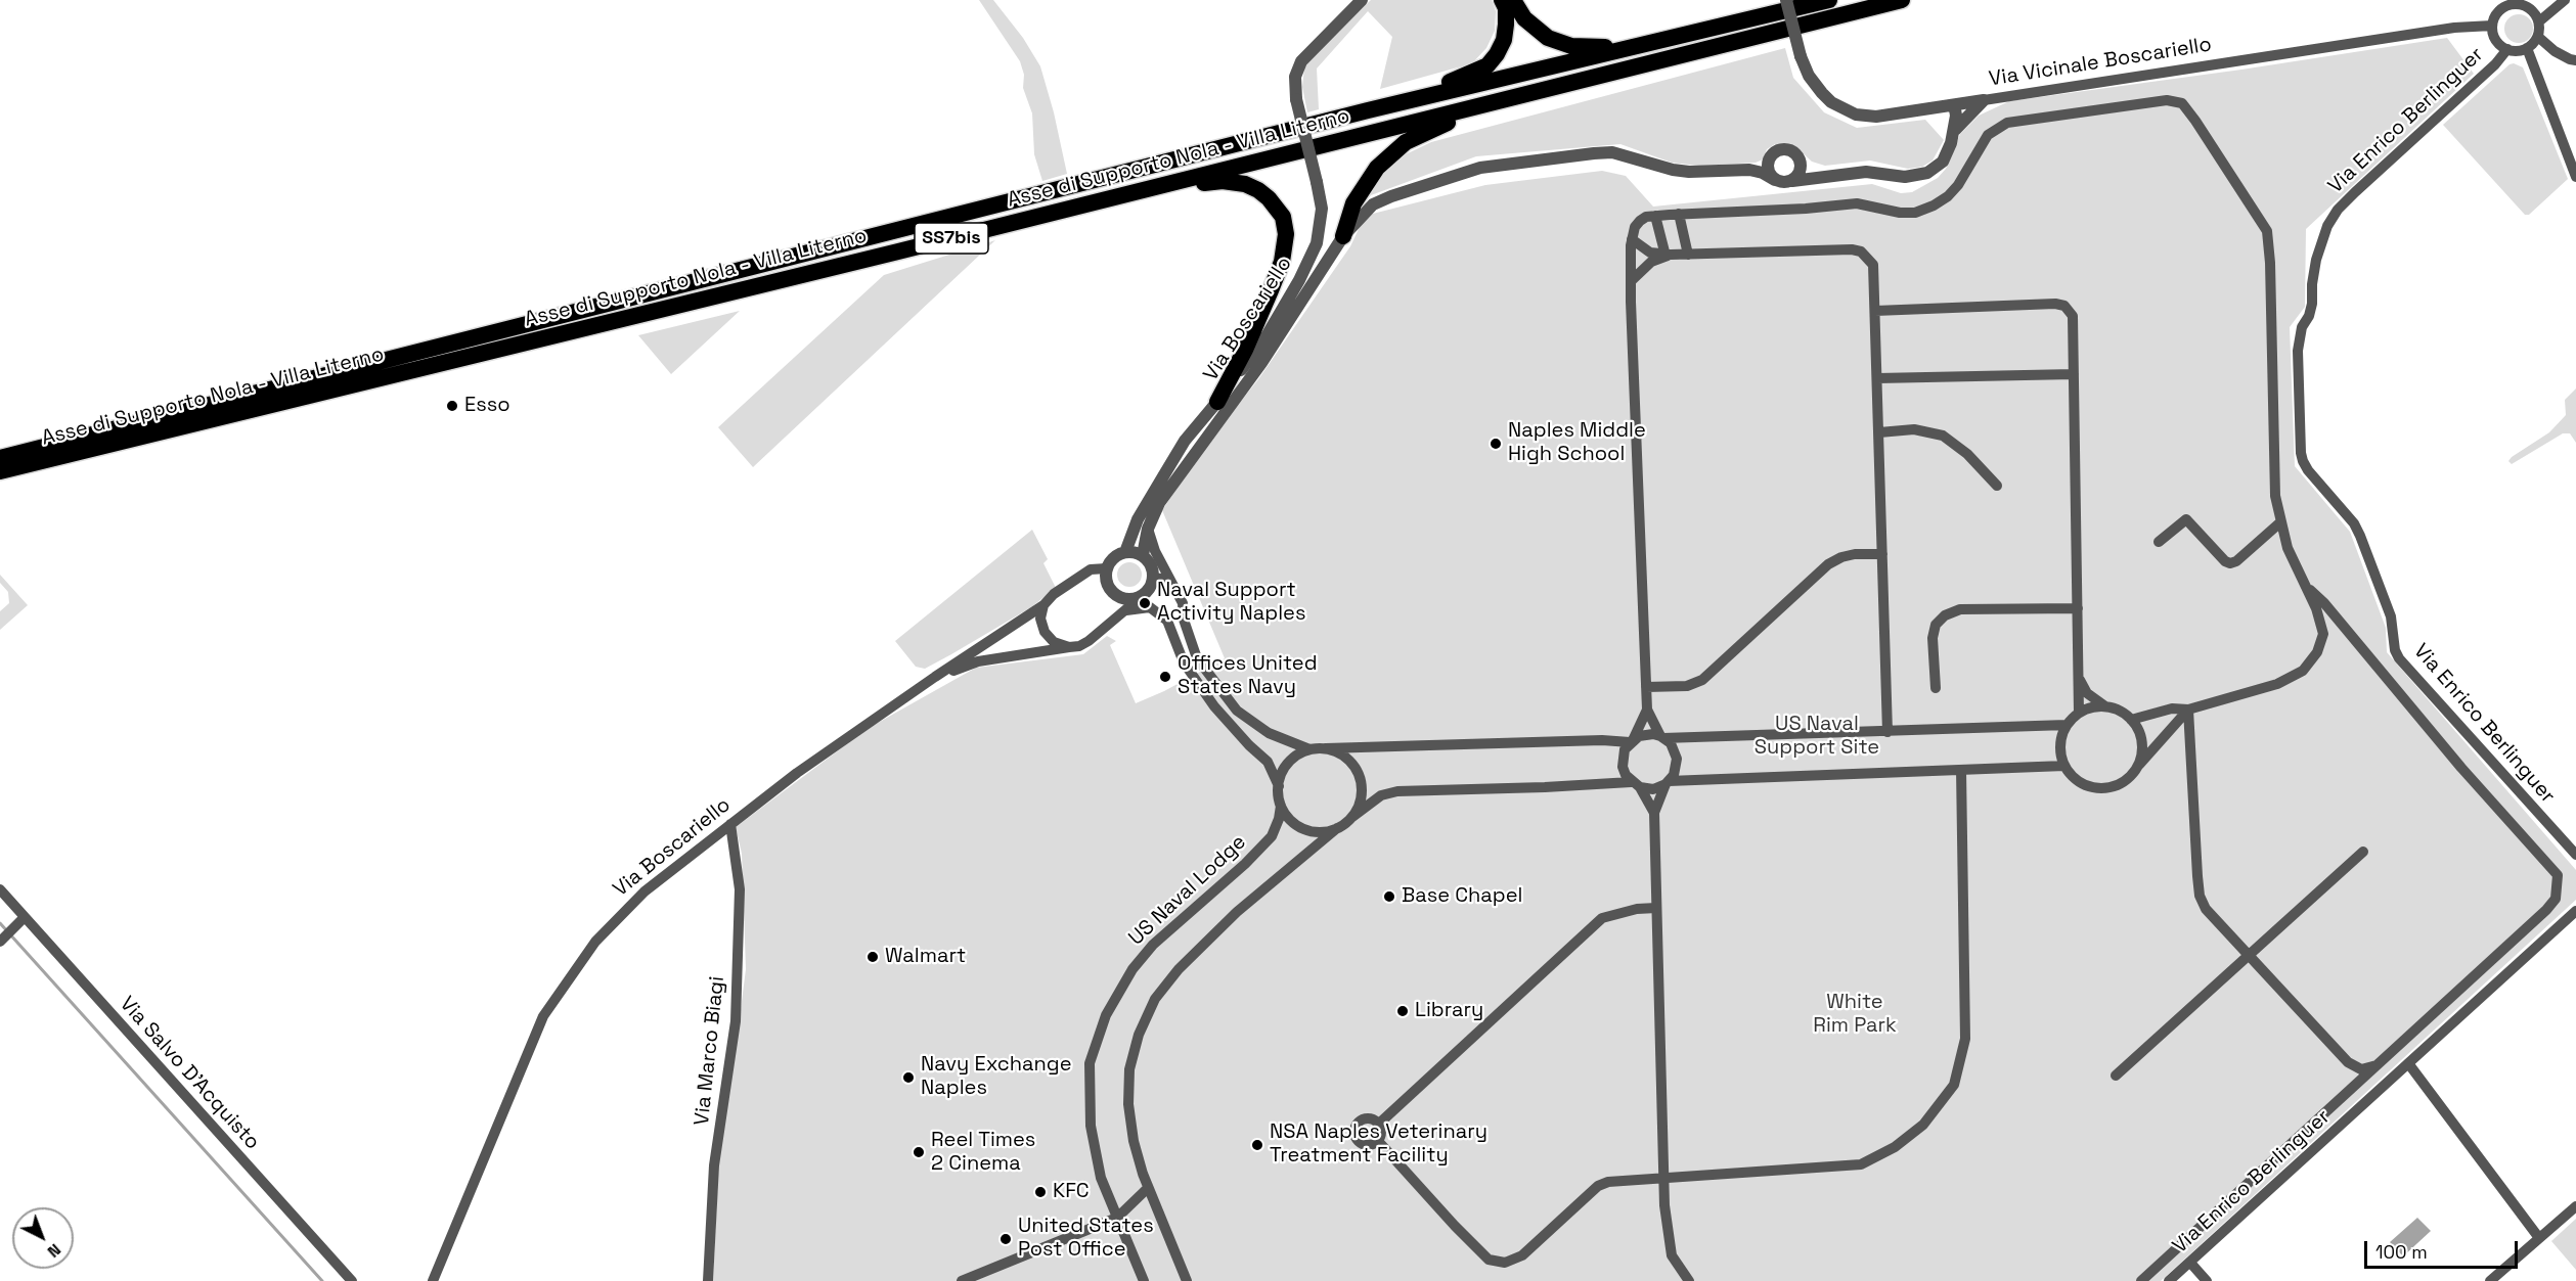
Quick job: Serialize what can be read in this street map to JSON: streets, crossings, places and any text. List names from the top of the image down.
{
  "streets": {
    "highway": ["Asse di Supporto Nola - Villa Literno", "SS7bis"],
    "street": [
      "Via Vicinale Boscariello",
      "Via Enrico Berlinguer",
      "Via Boscariello",
      "US Naval Lodge",
      "Via Marco Biagi",
      "Via Salvo D'Acquisto"
    ]
  },
  "crossings": [
    ["Via Vicinale Boscariello", "Via Enrico Berlinguer"],
    ["Via Boscariello", "Via Marco Biagi"]
  ],
  "parks": ["US Naval Support Site", "White Rim Park"],
  "places": [
    "Esso",
    "Naples Middle High School",
    "Naval Support Activity Naples",
    "Offices United States Navy",
    "Base Chapel",
    "Walmart",
    "Library",
    "Navy Exchange Naples",
    "NSA Naples Veterinary Treatment Facility",
    "Reel Times 2 Cinema",
    "KFC",
    "United States Post Office"
  ],
  "scale_bar": "100 m",
  "north": "bottom right"
}
